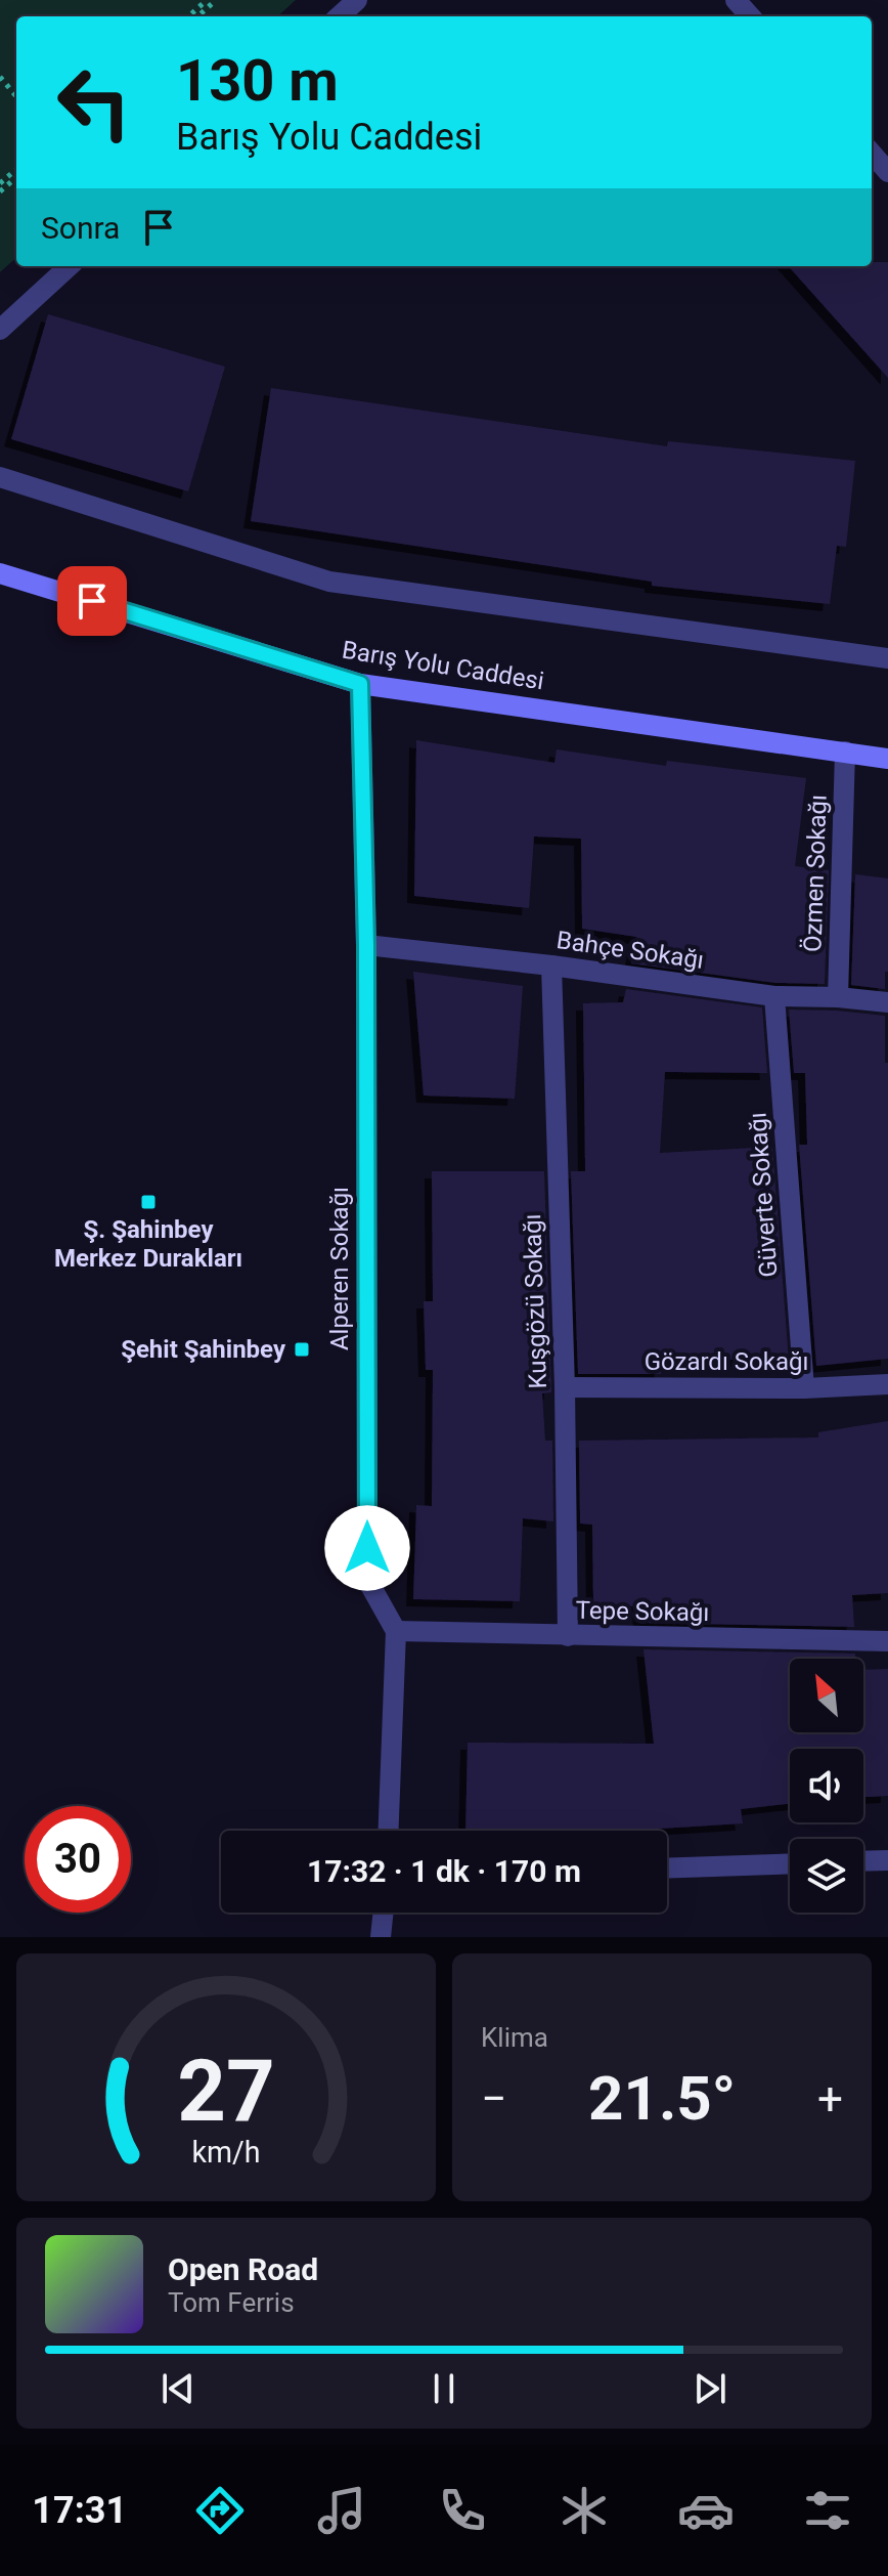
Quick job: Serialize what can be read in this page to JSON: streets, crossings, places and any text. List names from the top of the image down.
{
  "streets": {
    "main road": ["Barış Yolu Caddesi"],
    "street": [
      "Özmen Sokağı",
      "Bahçe Sokağı",
      "Güverte Sokağı",
      "Alperen Sokağı",
      "Kuşgözü Sokağı",
      "Gözardı Sokağı",
      "Tepe Sokağı"
    ]
  },
  "crossings": [
    ["Barış Yolu Caddesi", "Özmen Sokağı"],
    ["Barış Yolu Caddesi", "Alperen Sokağı"],
    ["Özmen Sokağı", "Bahçe Sokağı"],
    ["Bahçe Sokağı", "Güverte Sokağı"],
    ["Bahçe Sokağı", "Alperen Sokağı"],
    ["Bahçe Sokağı", "Kuşgözü Sokağı"],
    ["Güverte Sokağı", "Gözardı Sokağı"],
    ["Alperen Sokağı", "Tepe Sokağı"],
    ["Kuşgözü Sokağı", "Gözardı Sokağı"],
    ["Kuşgözü Sokağı", "Tepe Sokağı"]
  ],
  "places": {
    "transit": ["Ş. Şahinbey Merkez Durakları", "Şehit Şahinbey"]
  },
  "north": "top left",
  "page": {
    "turn": ["130 m", "Barış Yolu Caddesi"],
    "then": "Sonra",
    "limit": "30",
    "trip": "17:32 · 1 dk · 170 m",
    "tile": "Klima",
    "heat": ["−", "21.5°", "+"],
    "song": ["Open Road", "Tom Ferris"],
    "tabs": "17:31",
    "gauge": ["27", "km/h"]
  }
}
